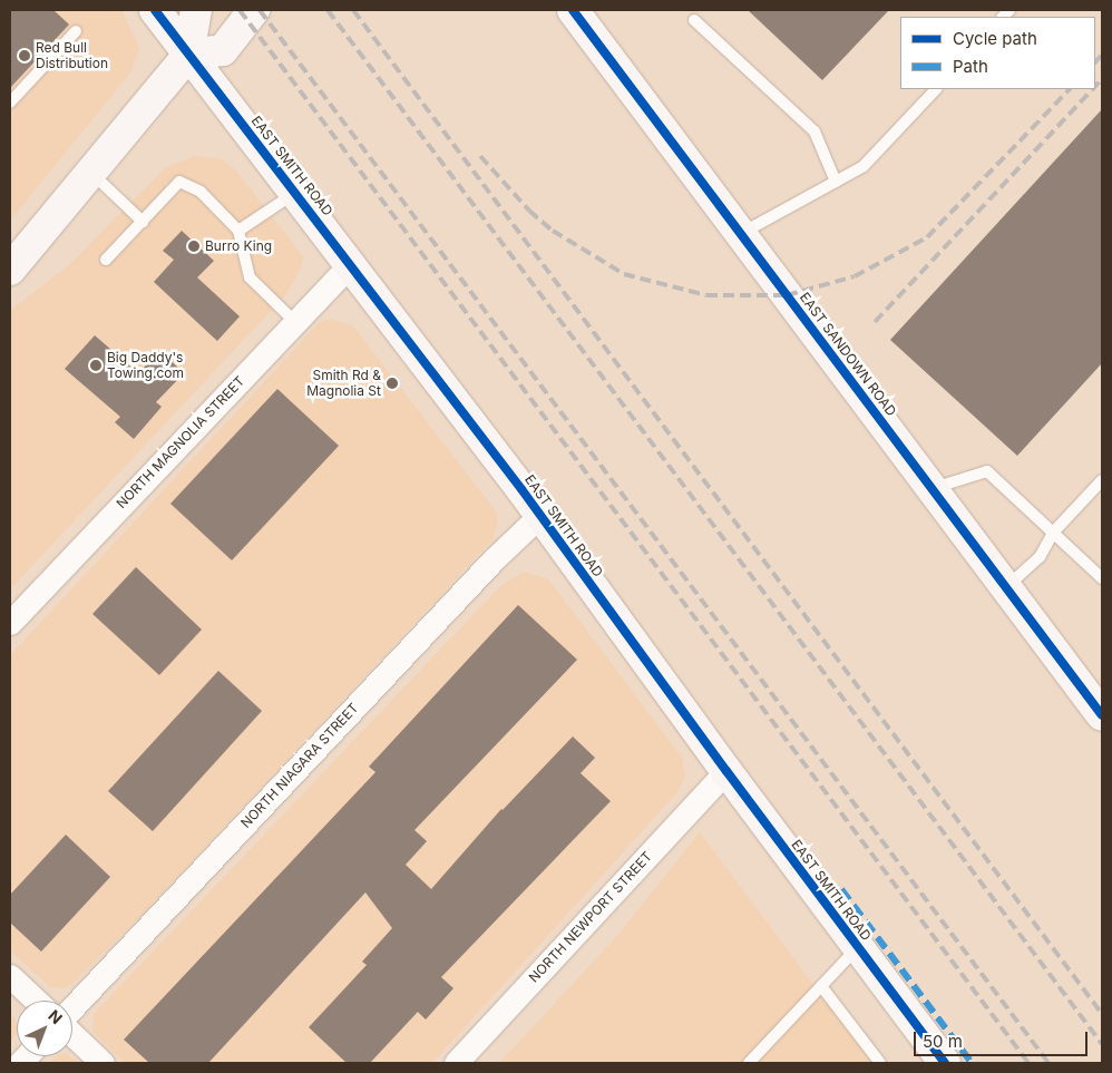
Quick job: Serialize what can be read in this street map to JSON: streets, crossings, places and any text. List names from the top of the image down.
{
  "streets": {
    "street": [
      "EAST SMITH ROAD",
      "EAST SANDOWN ROAD",
      "NORTH MAGNOLIA STREET",
      "NORTH NIAGARA STREET",
      "NORTH NEWPORT STREET"
    ]
  },
  "crossings": [
    ["EAST SMITH ROAD", "NORTH MAGNOLIA STREET"],
    ["EAST SMITH ROAD", "NORTH NIAGARA STREET"],
    ["EAST SMITH ROAD", "NORTH NEWPORT STREET"]
  ],
  "places": [
    "Red Bull Distribution",
    "Burro King",
    "Big Daddy's Towing.com",
    "Smith Rd & Magnolia St"
  ],
  "legend": ["Cycle path", "Path"],
  "scale_bar": "50 m",
  "north": "top right"
}
